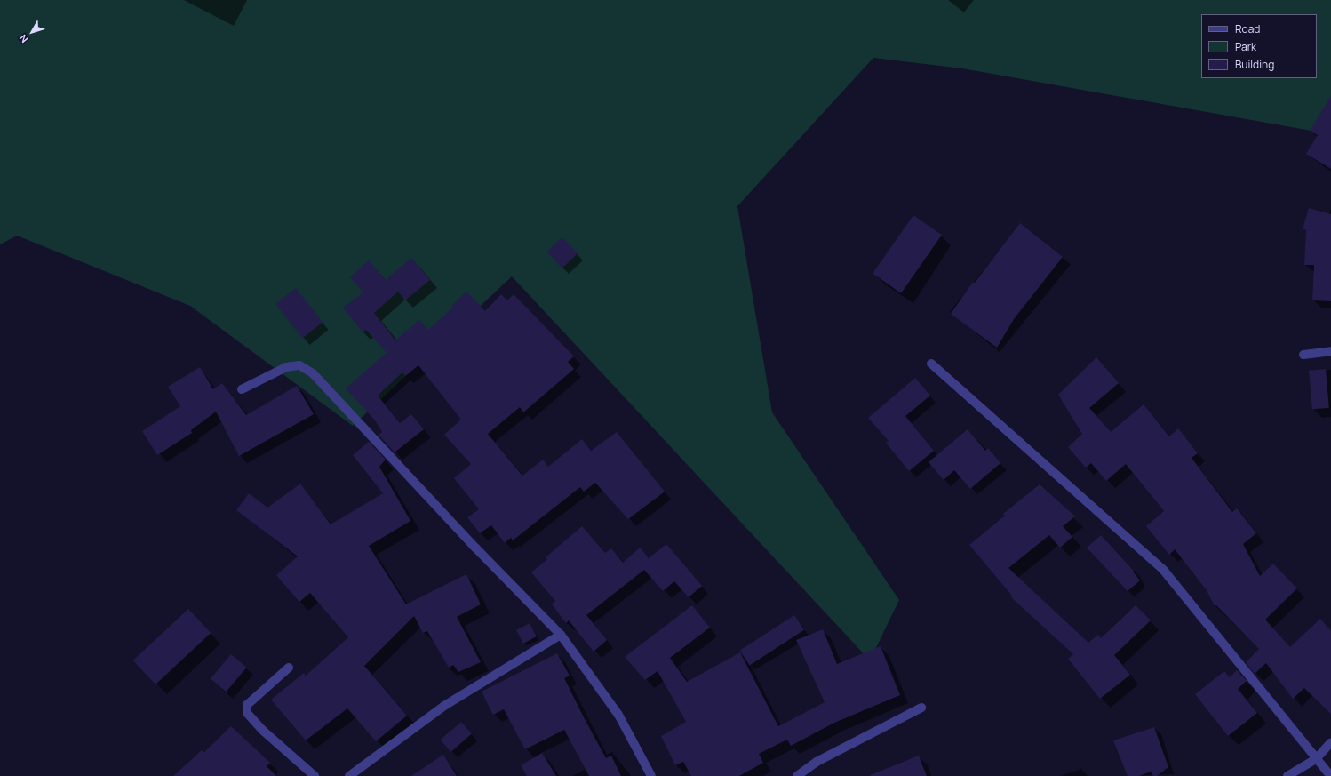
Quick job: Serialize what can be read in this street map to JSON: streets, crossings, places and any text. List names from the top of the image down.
{
  "legend": ["Road", "Park", "Building"],
  "north": "bottom left"
}
